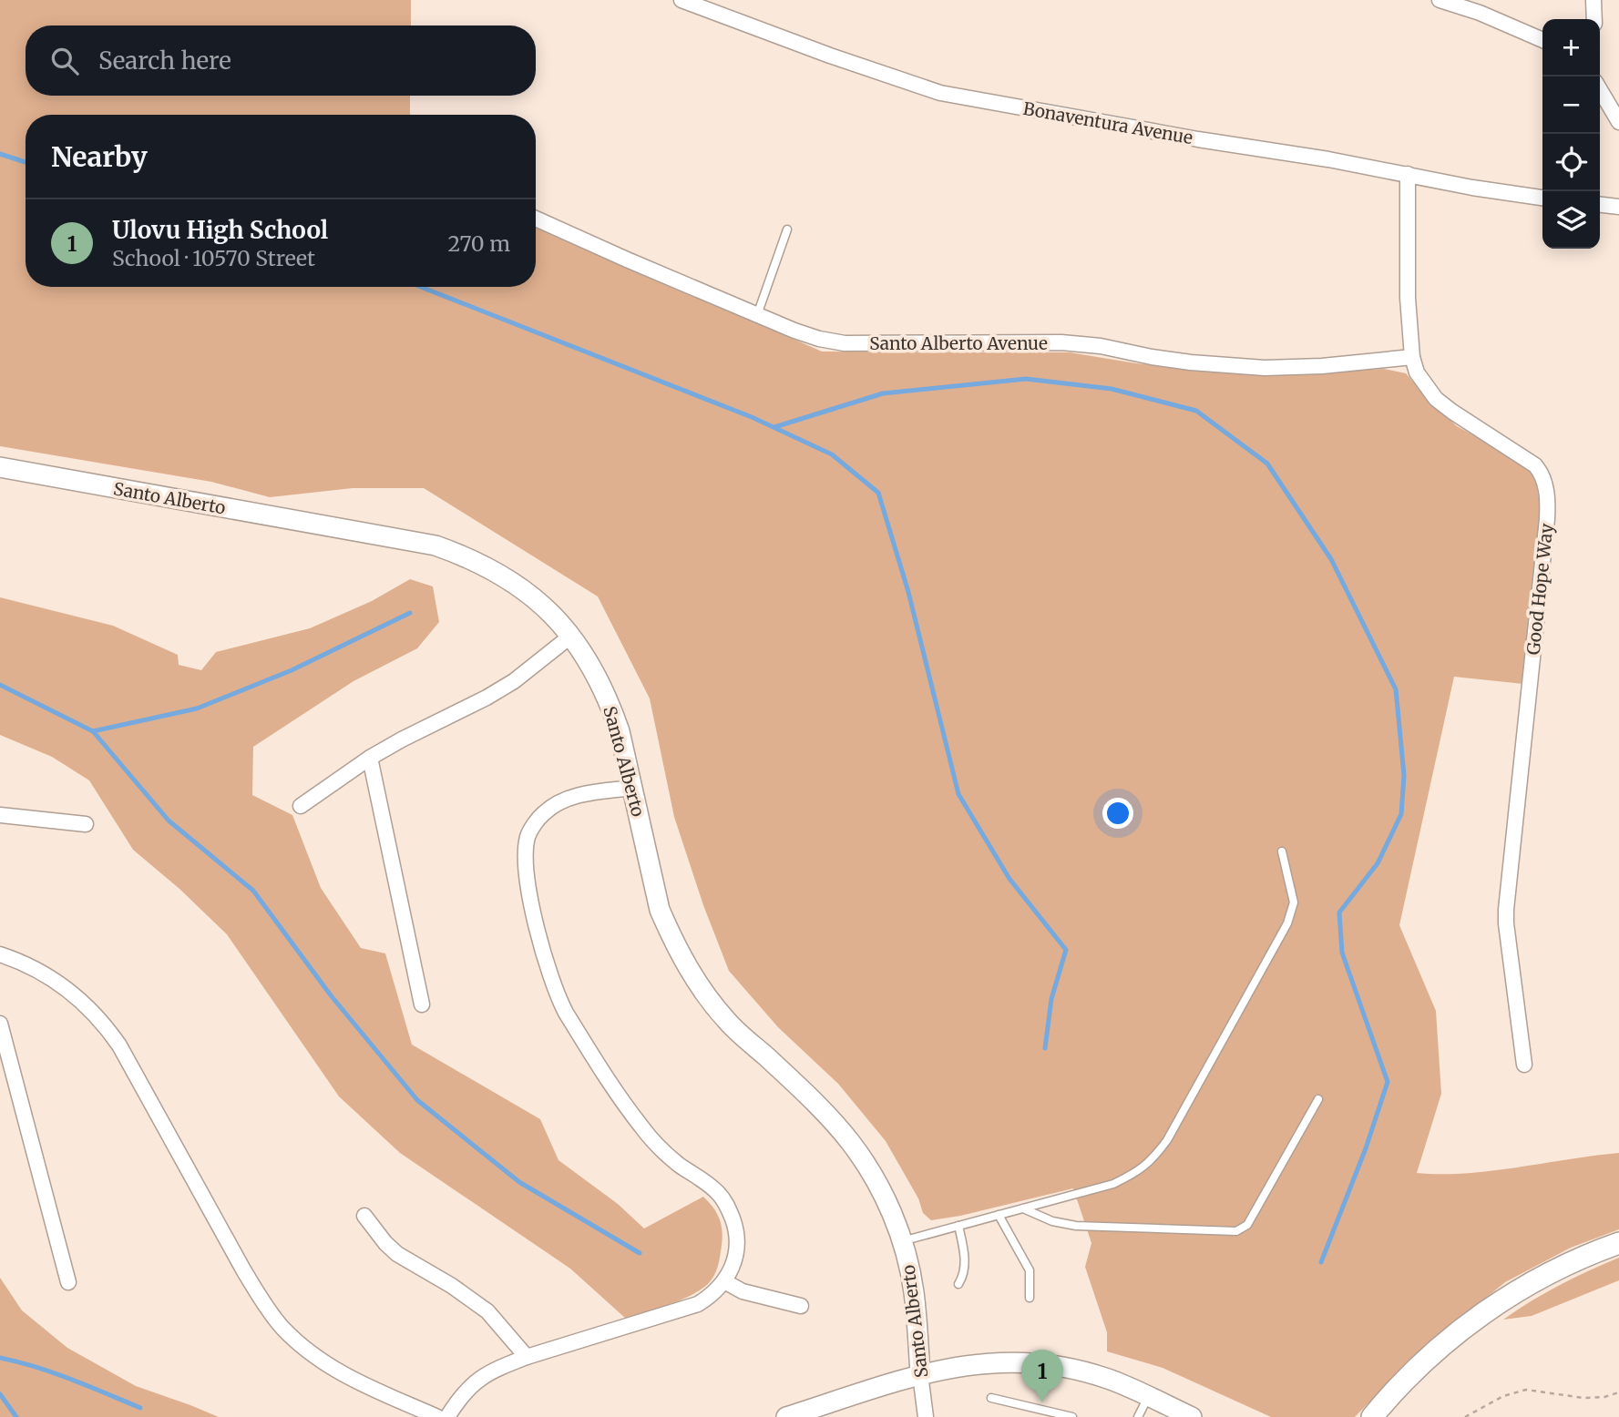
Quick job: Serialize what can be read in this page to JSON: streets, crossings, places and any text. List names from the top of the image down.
{
  "streets": {
    "street": [
      "Bonaventura Avenue",
      "Santo Alberto Avenue",
      "Santo Alberto",
      "Good Hope Way"
    ]
  },
  "crossings": [
    ["Bonaventura Avenue", "Good Hope Way"],
    ["Santo Alberto Avenue", "Good Hope Way"]
  ],
  "page": {
    "map_buttons": ["+", "−"],
    "search": "Search here",
    "heading": "Nearby",
    "list": [
      {
        "mark": "1",
        "name": "Ulovu High School",
        "note": "School · 10570 Street",
        "value": "270 m"
      }
    ],
    "pins": "1"
  }
}
